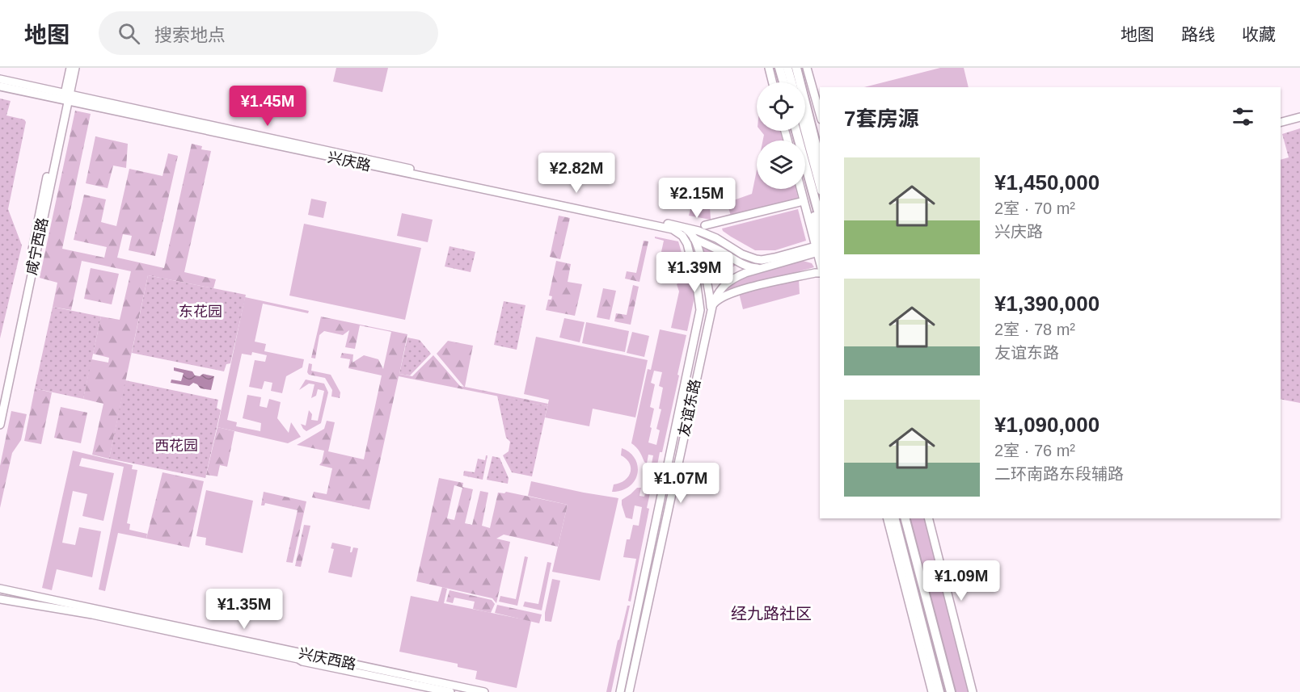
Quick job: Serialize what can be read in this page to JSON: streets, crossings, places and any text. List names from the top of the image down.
{
  "streets": {
    "main road": [
      "兴庆路",
      "咸宁西路",
      "友谊东路",
      "兴庆西路"
    ]
  },
  "crossings": [
    ["兴庆路", "咸宁西路"],
    ["兴庆路", "友谊东路"]
  ],
  "districts": ["经九路社区"],
  "parks": ["东花园", "西花园"],
  "page": {
    "header": "地图",
    "search": "搜索地点",
    "nav": ["地图", "路线", "收藏"],
    "price": [
      "¥1.45M",
      "¥2.82M",
      "¥2.15M",
      "¥1.39M",
      "¥1.07M",
      "¥1.09M",
      "¥1.35M"
    ],
    "heading": "7套房源",
    "list": [
      {
        "name": "¥1,450,000",
        "note": "2室 · 70 m² · 兴庆路"
      },
      {
        "name": "¥1,390,000",
        "note": "2室 · 78 m² · 友谊东路"
      },
      {
        "name": "¥1,090,000",
        "note": "2室 · 76 m² · 二环南路东段辅路"
      }
    ]
  }
}
